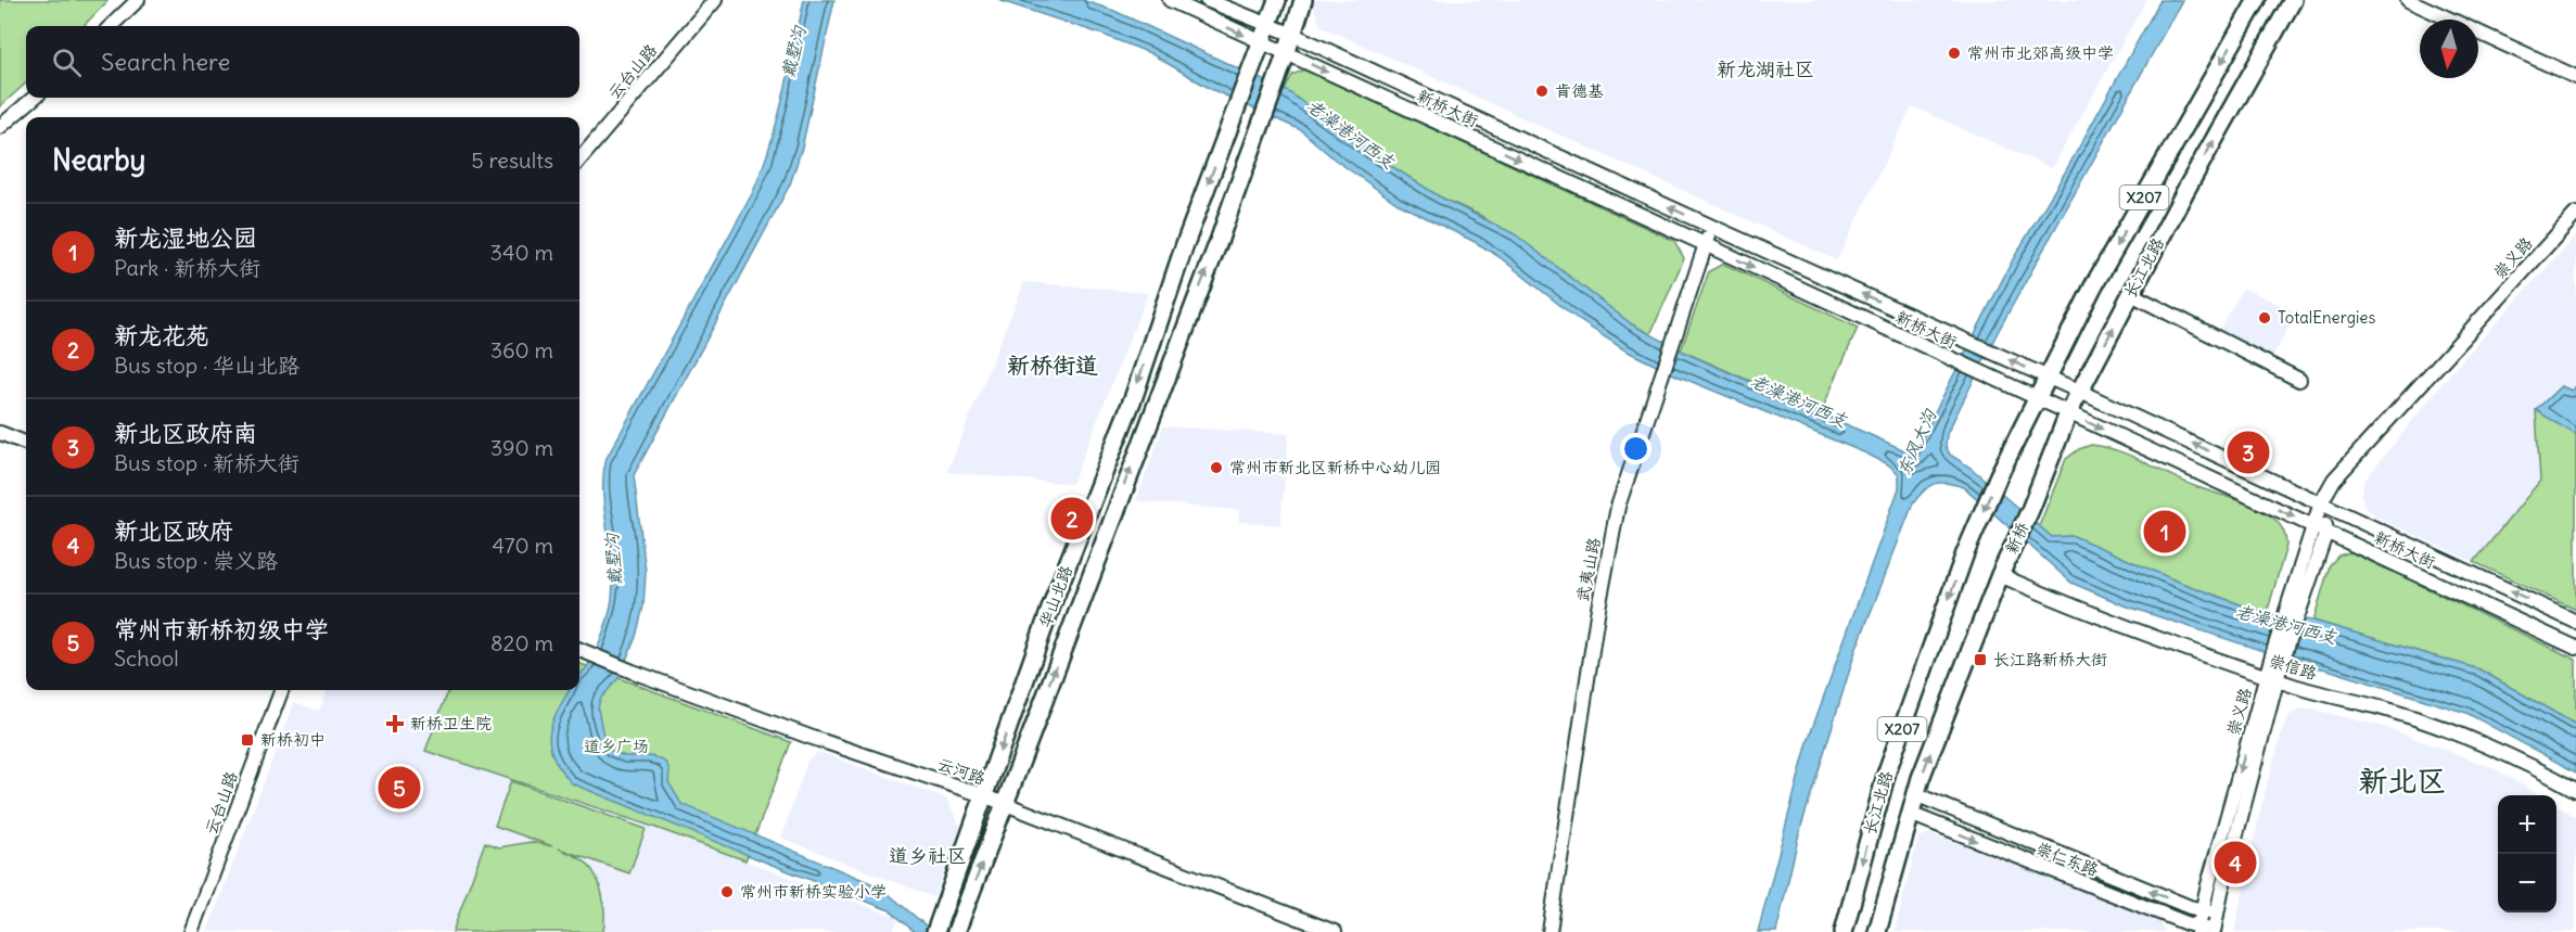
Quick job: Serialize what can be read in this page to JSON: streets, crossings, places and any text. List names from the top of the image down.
{
  "streets": {
    "main road": [
      "X207",
      "长江北路",
      "新桥",
      "华山北路"
    ],
    "street": [
      "云台山路",
      "新桥大街",
      "崇义路",
      "武夷山路",
      "崇信路",
      "云河路",
      "崇仁东路"
    ]
  },
  "crossings": [
    ["新桥大街", "崇义路"],
    ["新桥大街", "长江北路"],
    ["新桥大街", "武夷山路"],
    ["新桥大街", "华山北路"],
    ["崇义路", "崇信路"],
    ["崇义路", "崇仁东路"],
    ["长江北路", "新桥"],
    ["长江北路", "崇信路"],
    ["长江北路", "崇仁东路"],
    ["新桥", "崇信路"],
    ["华山北路", "云河路"]
  ],
  "districts": [
    "新龙湖社区",
    "新桥街道",
    "新北区",
    "道乡社区"
  ],
  "water": ["戴墅沟", "老澡港河西支", "东风大沟"],
  "parks": ["道乡广场"],
  "places": {
    "other": [
      "常州市北郊高级中学",
      "肯德基",
      "TotalEnergies",
      "常州市新北区新桥中心幼儿园",
      "常州市新桥实验小学"
    ],
    "transit": ["长江路新桥大街", "新桥初中"],
    "health": ["新桥卫生院"]
  },
  "north": "bottom",
  "page": {
    "search": "Search here",
    "heading": ["Nearby", "5 results"],
    "list": [
      {
        "mark": "1",
        "name": "新龙湿地公园",
        "note": "Park · 新桥大街",
        "value": "340 m"
      },
      {
        "mark": "2",
        "name": "新龙花苑",
        "note": "Bus stop · 华山北路",
        "value": "360 m"
      },
      {
        "mark": "3",
        "name": "新北区政府南",
        "note": "Bus stop · 新桥大街",
        "value": "390 m"
      },
      {
        "mark": "4",
        "name": "新北区政府",
        "note": "Bus stop · 崇义路",
        "value": "470 m"
      },
      {
        "mark": "5",
        "name": "常州市新桥初级中学",
        "note": "School",
        "value": "820 m"
      }
    ],
    "pins": [
      "3",
      "2",
      "1",
      "5",
      "4"
    ],
    "map_buttons": ["+", "−"]
  }
}
